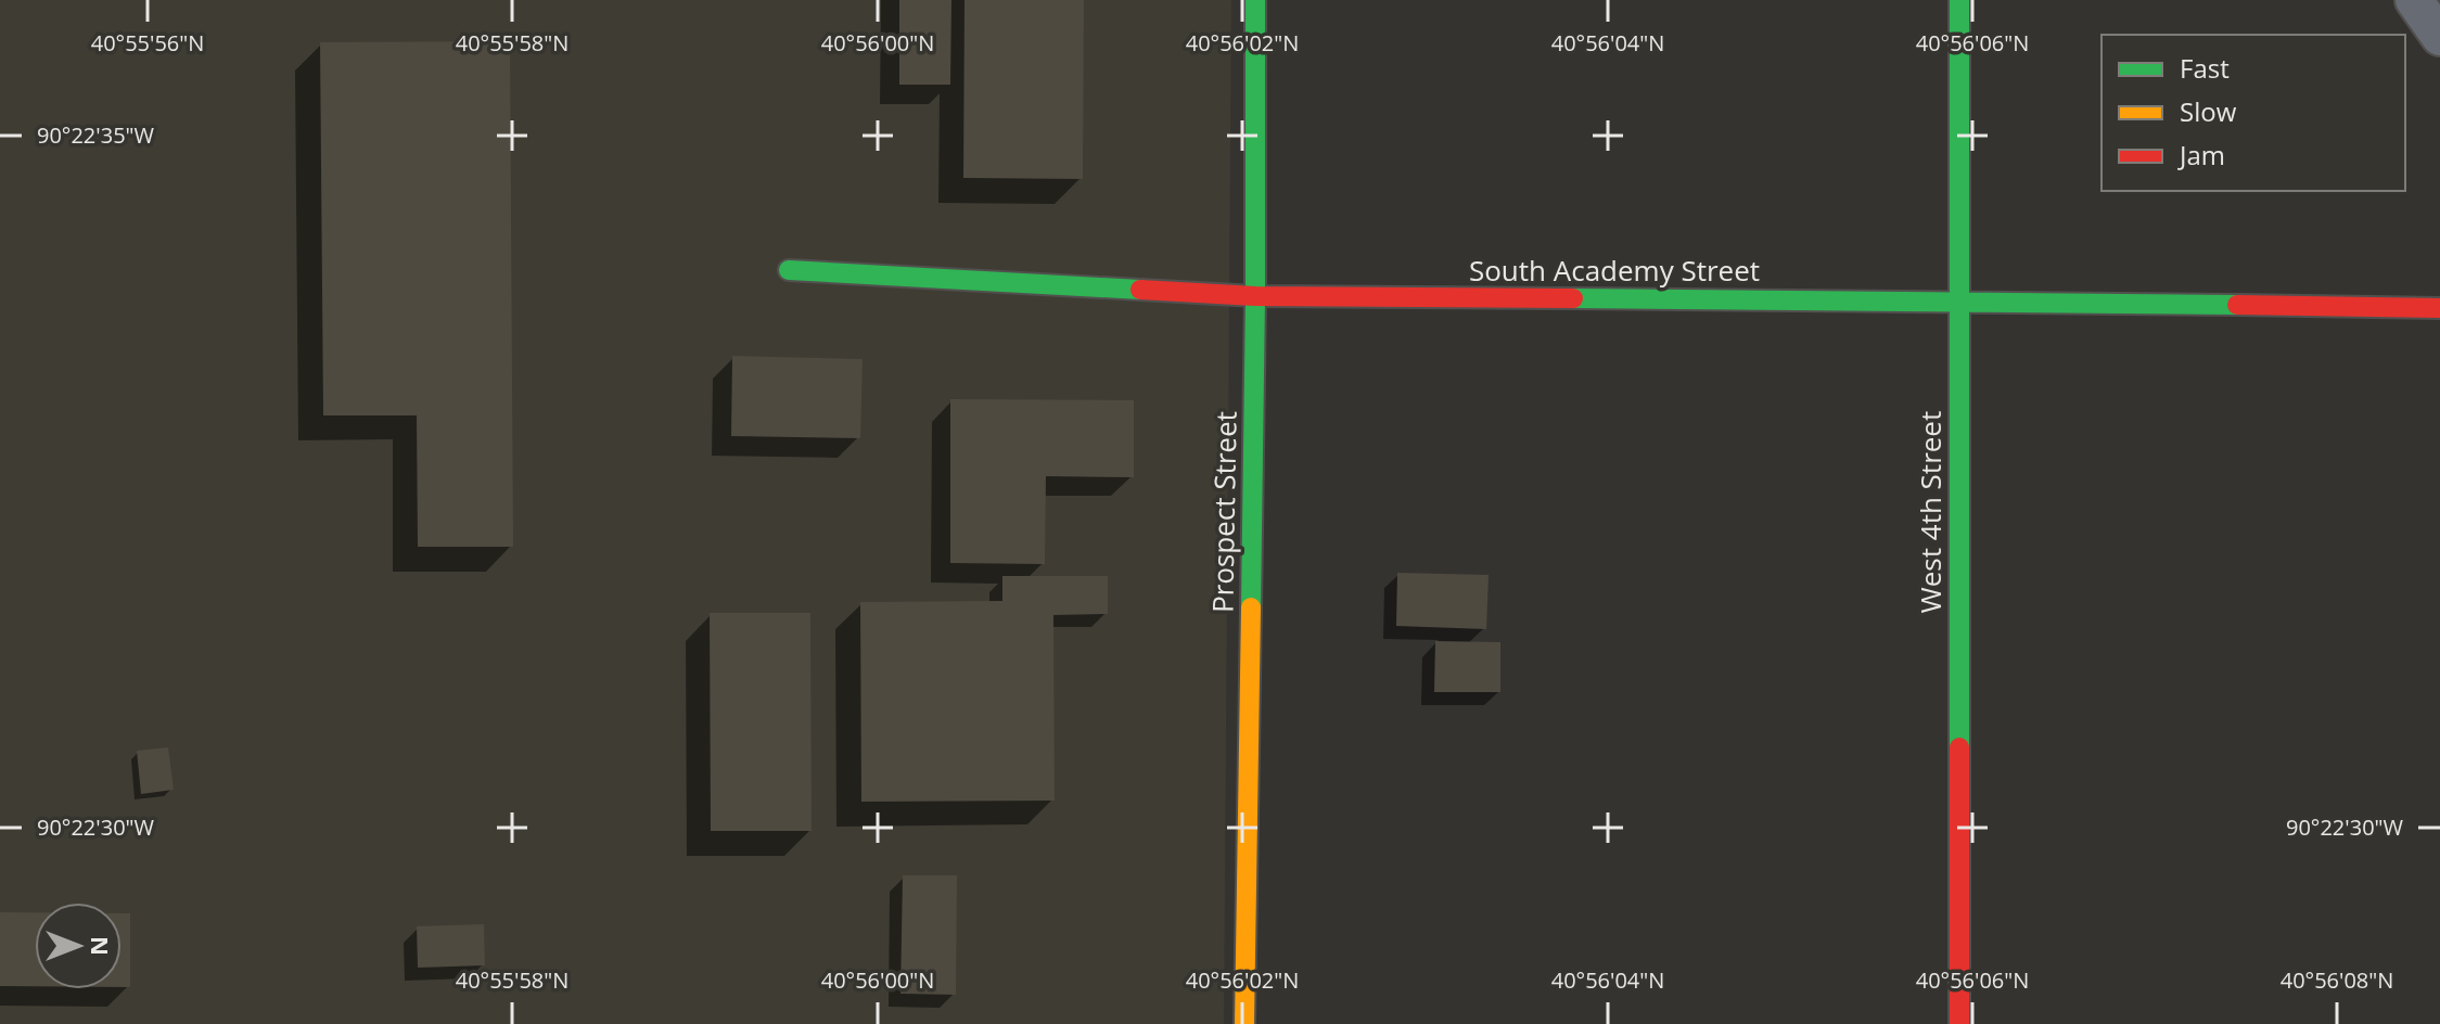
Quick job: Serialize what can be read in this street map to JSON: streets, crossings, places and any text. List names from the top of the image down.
{
  "streets": {
    "street": ["South Academy Street", "Prospect Street", "West 4th Street"]
  },
  "crossings": [
    ["South Academy Street", "Prospect Street"],
    ["South Academy Street", "West 4th Street"]
  ],
  "legend": ["Fast", "Slow", "Jam"],
  "north": "right",
  "coordinates": [
    "40°55'56\"N",
    "40°55'58\"N",
    "40°56'00\"N",
    "40°56'02\"N",
    "40°56'04\"N",
    "40°56'06\"N",
    "90°22'35\"W",
    "90°22'30\"W",
    "40°56'08\"N"
  ]
}
